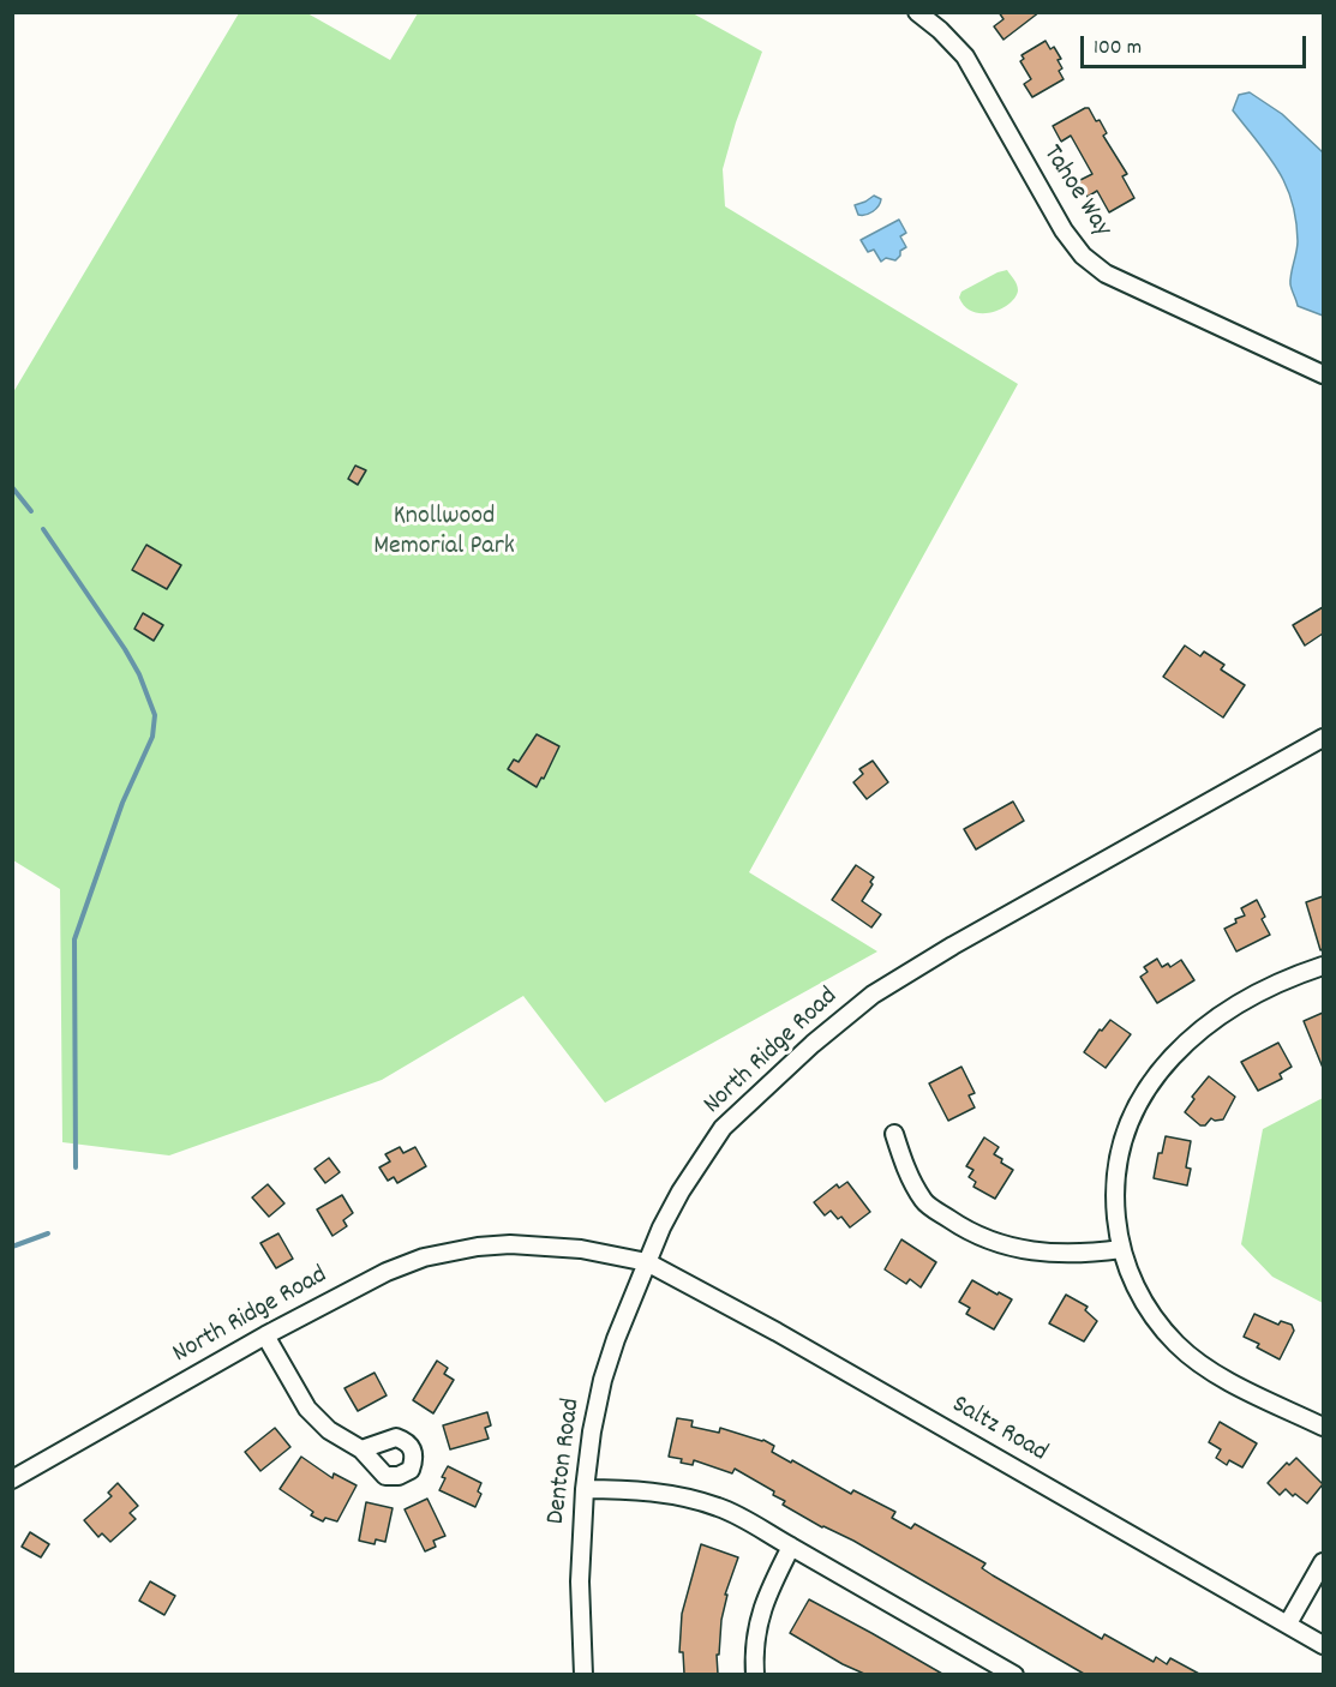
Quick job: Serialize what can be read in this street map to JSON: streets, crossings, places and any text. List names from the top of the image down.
{
  "streets": {
    "street": [
      "Tahoe Way",
      "North Ridge Road",
      "Saltz Road",
      "Denton Road"
    ]
  },
  "crossings": [
    ["North Ridge Road", "Saltz Road"],
    ["North Ridge Road", "Denton Road"],
    ["Saltz Road", "Denton Road"]
  ],
  "parks": ["Knollwood Memorial Park"],
  "scale_bar": "100 m"
}
